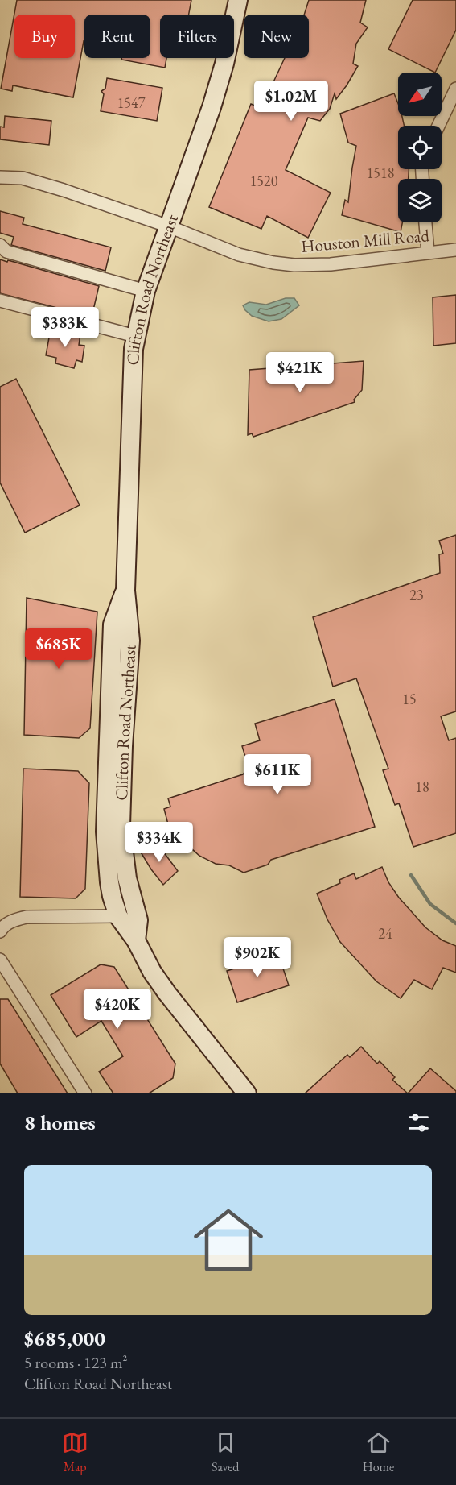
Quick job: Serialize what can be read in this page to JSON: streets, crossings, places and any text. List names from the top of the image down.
{
  "streets": {
    "main road": ["Clifton Road Northeast"],
    "street": ["Houston Mill Road"]
  },
  "crossings": [
    ["Houston Mill Road", "Clifton Road Northeast"]
  ],
  "house_numbers": [
    "1547",
    "1518",
    "1520",
    "23",
    "15",
    "18",
    "24"
  ],
  "north": "bottom left",
  "page": {
    "chip": [
      "Buy",
      "Rent",
      "Filters",
      "New"
    ],
    "price": [
      "$1.02M",
      "$383K",
      "$421K",
      "$685K",
      "$611K",
      "$334K",
      "$902K",
      "$420K"
    ],
    "heading": "8 homes",
    "list": [
      {
        "name": "$685,000",
        "note": "5 rooms · 123 m² · Clifton Road Northeast"
      }
    ],
    "tabs": ["Map", "Saved", "Home"]
  }
}
